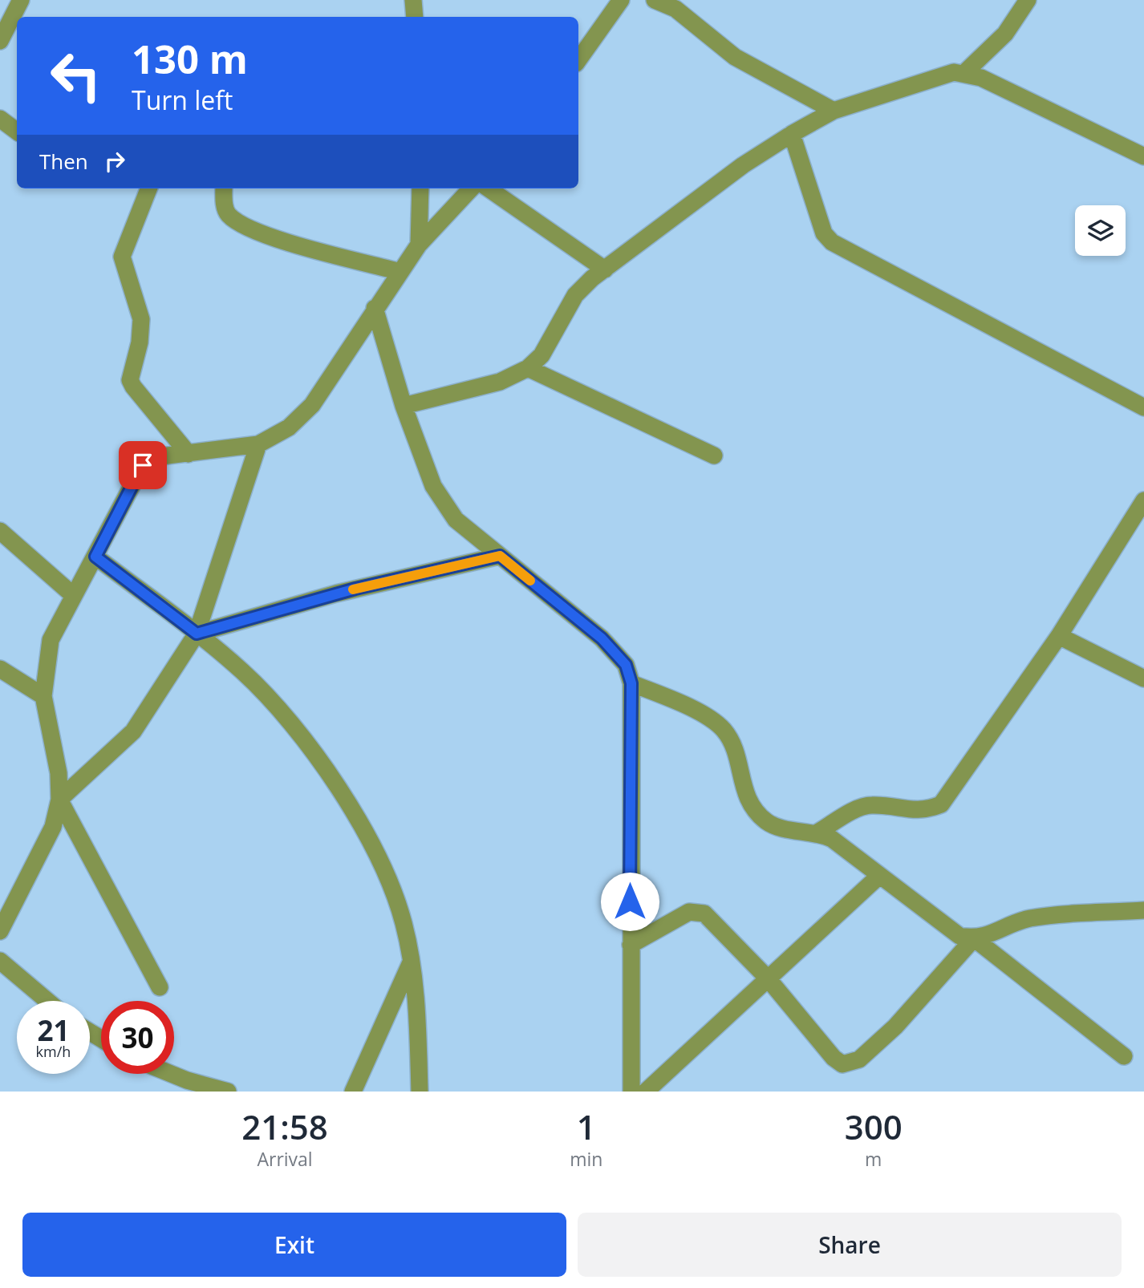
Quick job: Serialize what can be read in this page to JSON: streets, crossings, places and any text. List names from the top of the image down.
{
  "page": {
    "turn": ["130 m", "Turn left"],
    "then": "Then",
    "speed": "21 km/h",
    "limit": "30",
    "eta": [
      "21:58",
      "Arrival",
      "1",
      "min",
      "300",
      "m"
    ],
    "buttons": ["Exit", "Share"]
  }
}
